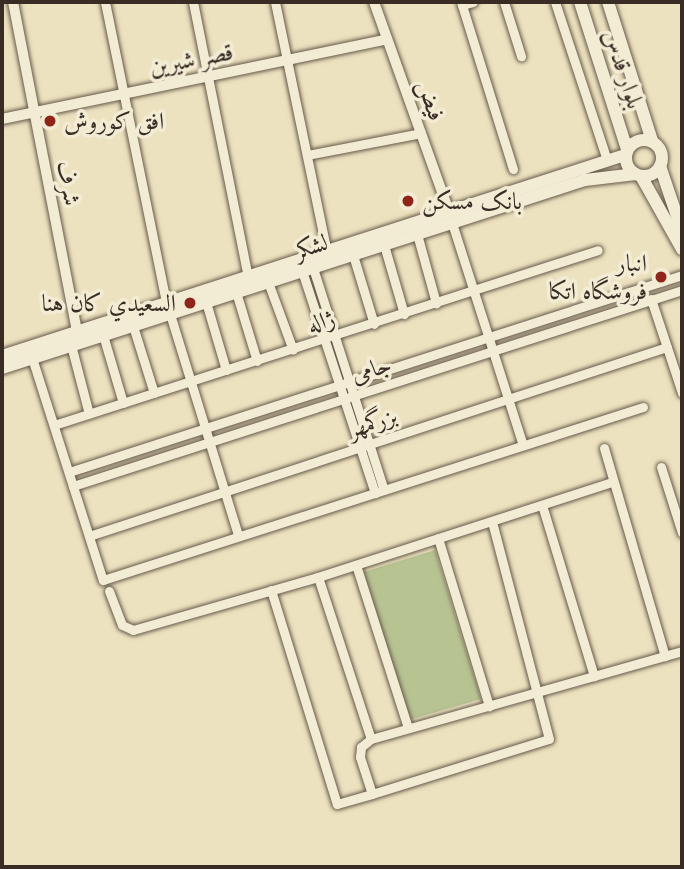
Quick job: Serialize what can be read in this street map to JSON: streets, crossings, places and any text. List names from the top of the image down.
{
  "streets": {
    "main road": ["بلوار قدس", "لشکر"],
    "street": [
      "قصر شیرین",
      "فیض",
      "شرف",
      "ژاله",
      "جامی",
      "بزرگمهر"
    ]
  },
  "crossings": [
    ["قصر شیرین", "فیض"],
    ["قصر شیرین", "شرف"],
    ["بلوار قدس", "لشکر"],
    ["فیض", "لشکر"],
    ["شرف", "لشکر"]
  ],
  "places": [
    "افق کوروش",
    "بانک مسکن",
    "انبار فروشگاه اتکا",
    "السعيدي كان هنا"
  ]
}
